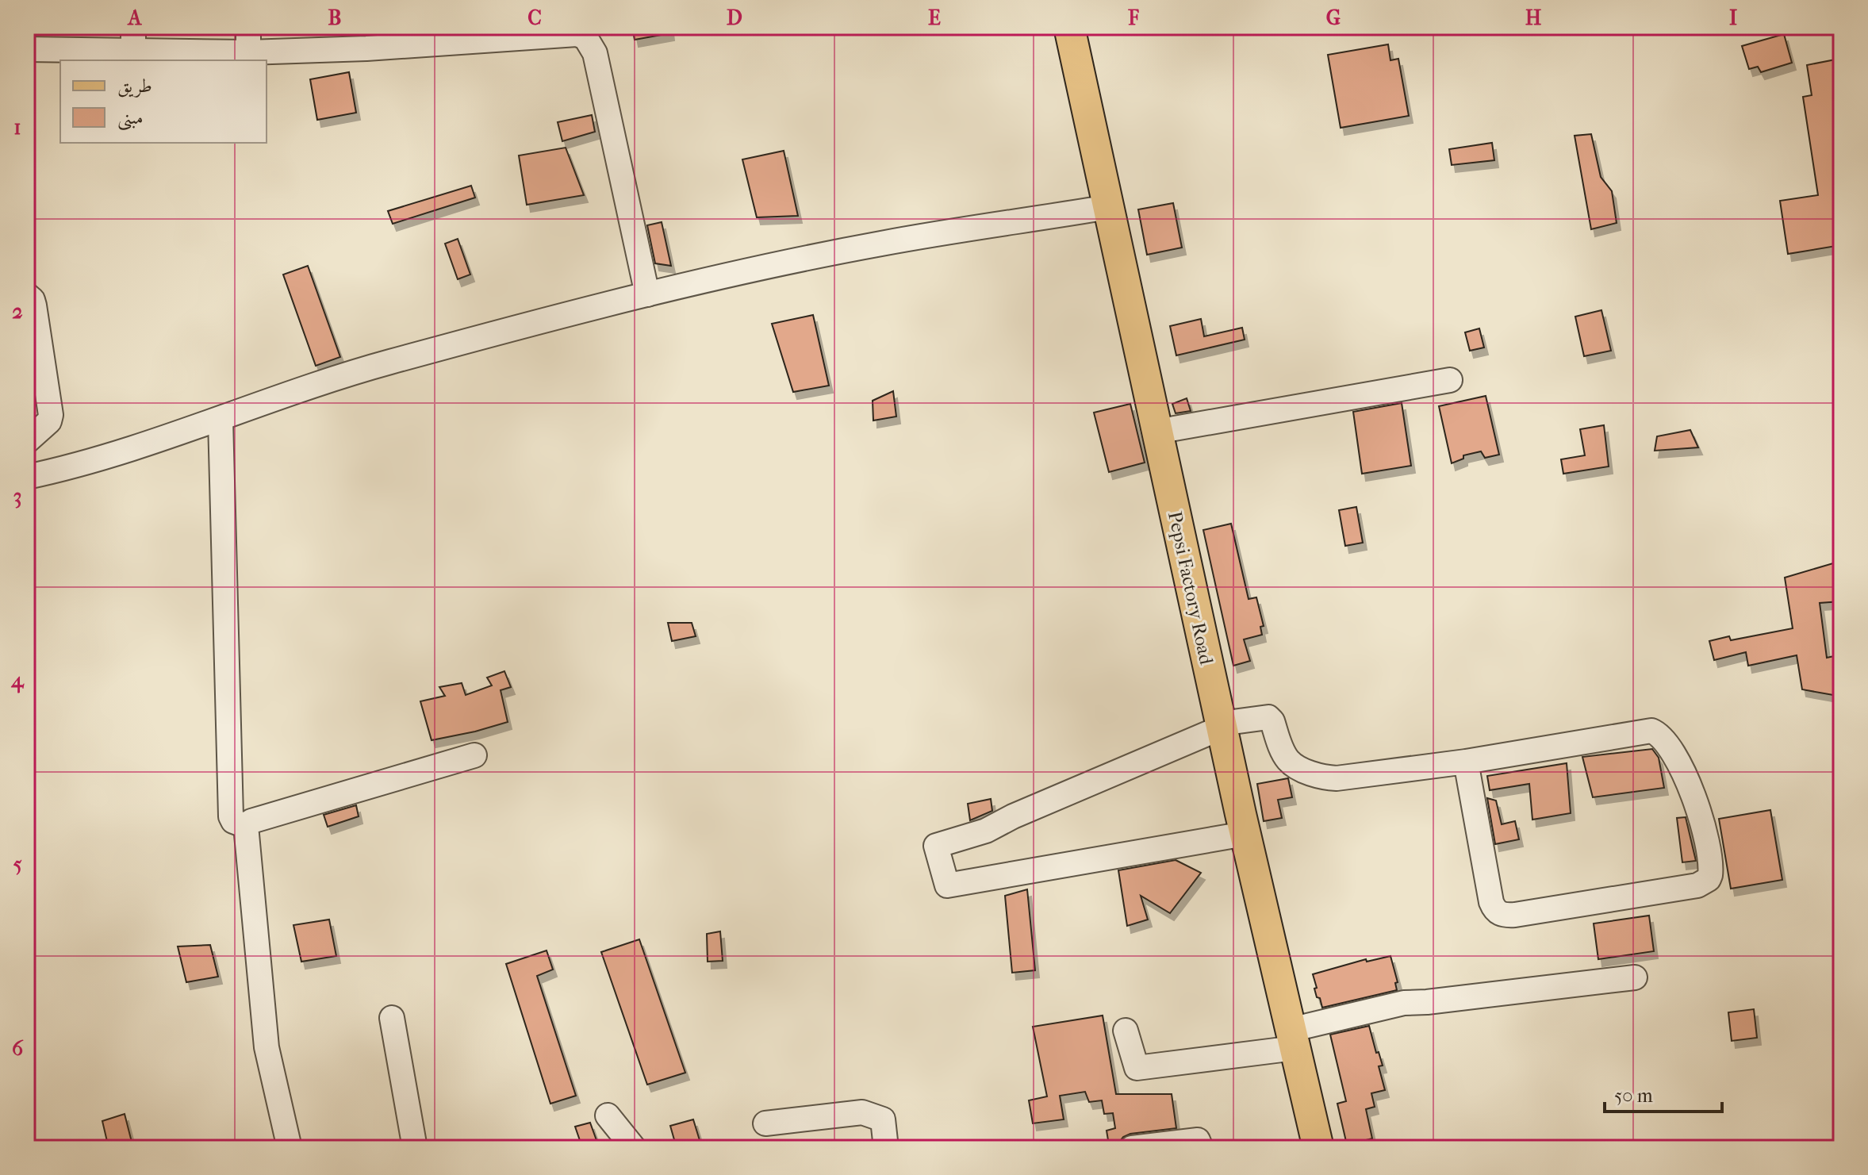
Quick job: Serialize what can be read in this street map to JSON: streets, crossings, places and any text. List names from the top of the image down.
{
  "streets": {
    "main road": ["Pepsi Factory Road"]
  },
  "legend": ["طريق", "مبنى"],
  "scale_bar": "50 m",
  "grid": {
    "columns": [
      "A",
      "B",
      "C",
      "D",
      "E",
      "F",
      "G",
      "H",
      "I"
    ],
    "rows": [
      "1",
      "2",
      "3",
      "4",
      "5",
      "6"
    ]
  }
}
